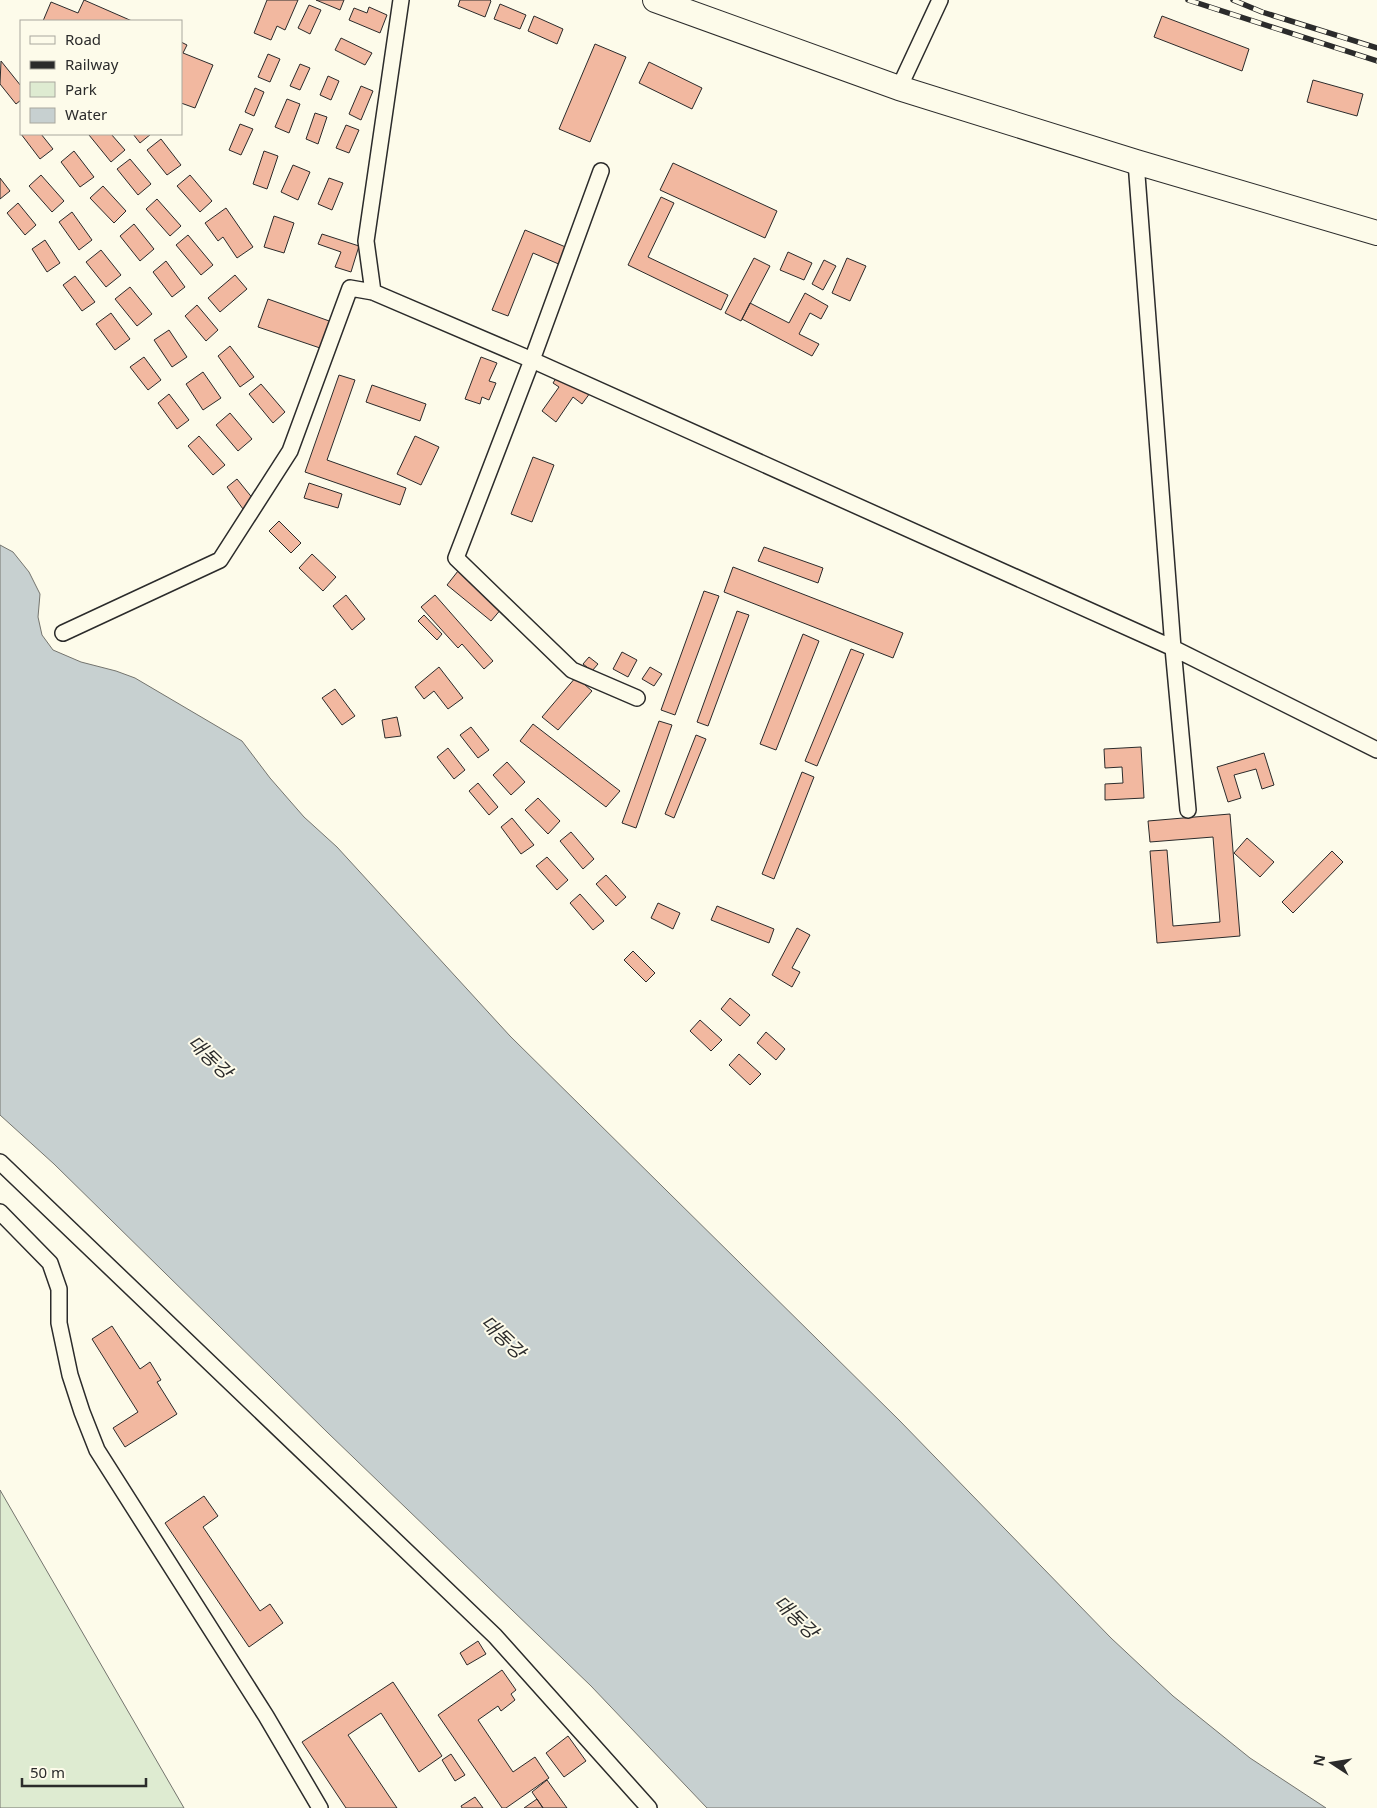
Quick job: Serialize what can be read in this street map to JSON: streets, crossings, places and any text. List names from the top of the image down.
{
  "water": ["대동강"],
  "legend": [
    "Road",
    "Railway",
    "Park",
    "Water"
  ],
  "scale_bar": "50 m",
  "north": "left"
}
